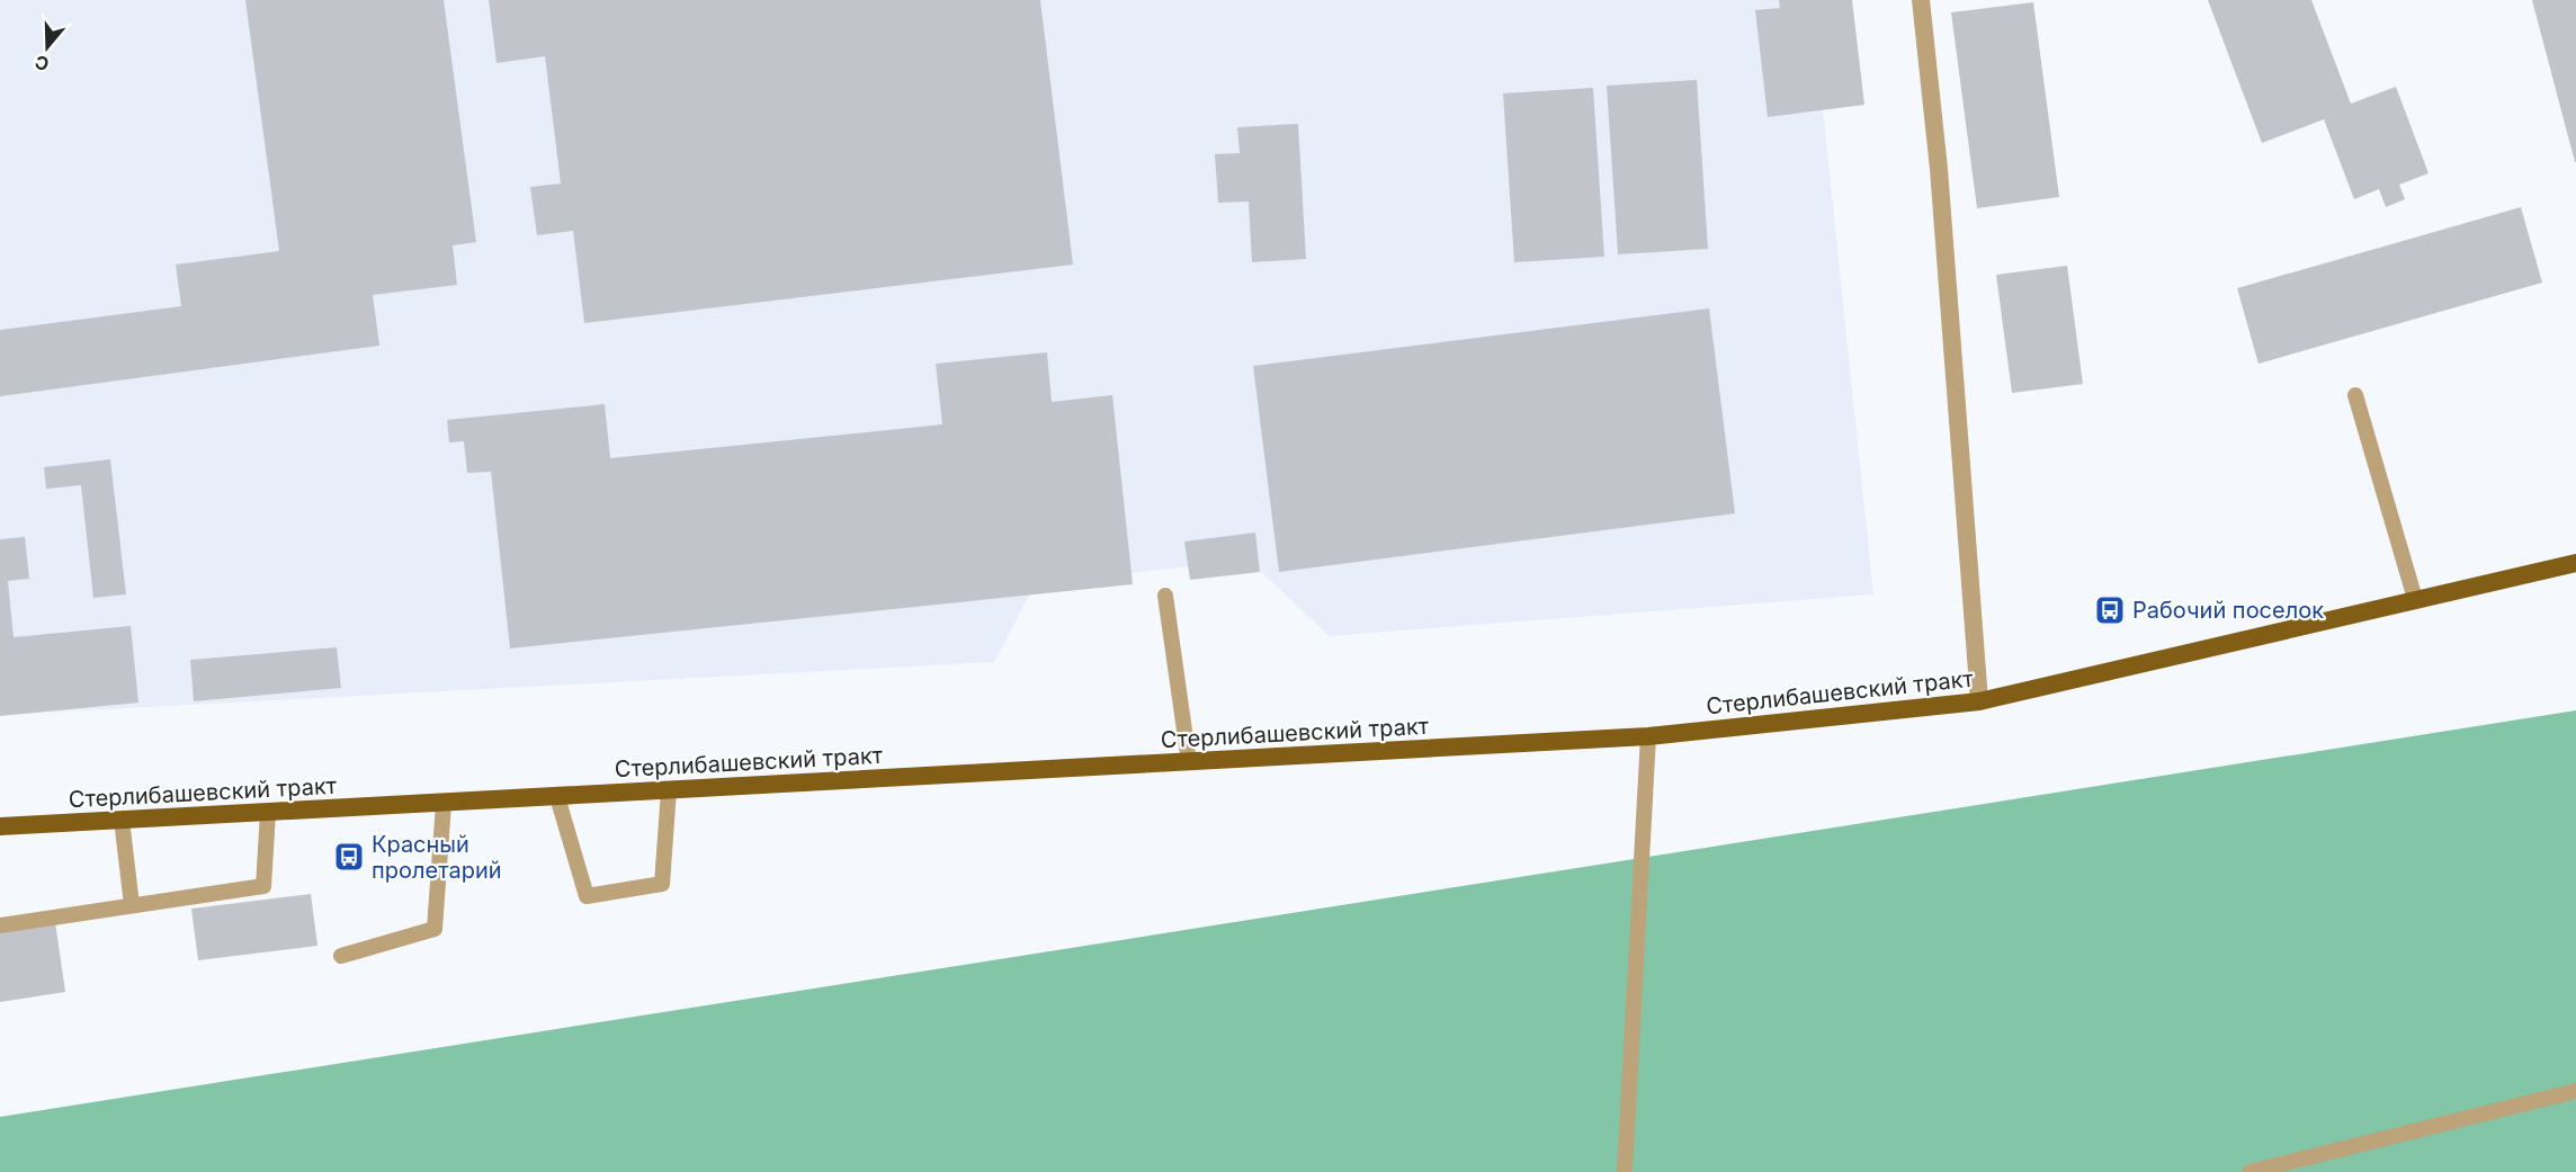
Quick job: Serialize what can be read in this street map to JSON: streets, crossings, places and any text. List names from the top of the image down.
{
  "streets": {
    "main road": ["Стерлибашевский тракт"]
  },
  "places": {
    "bus stop": ["Рабочий поселок", "Красный пролетарий"]
  },
  "north": "bottom"
}
